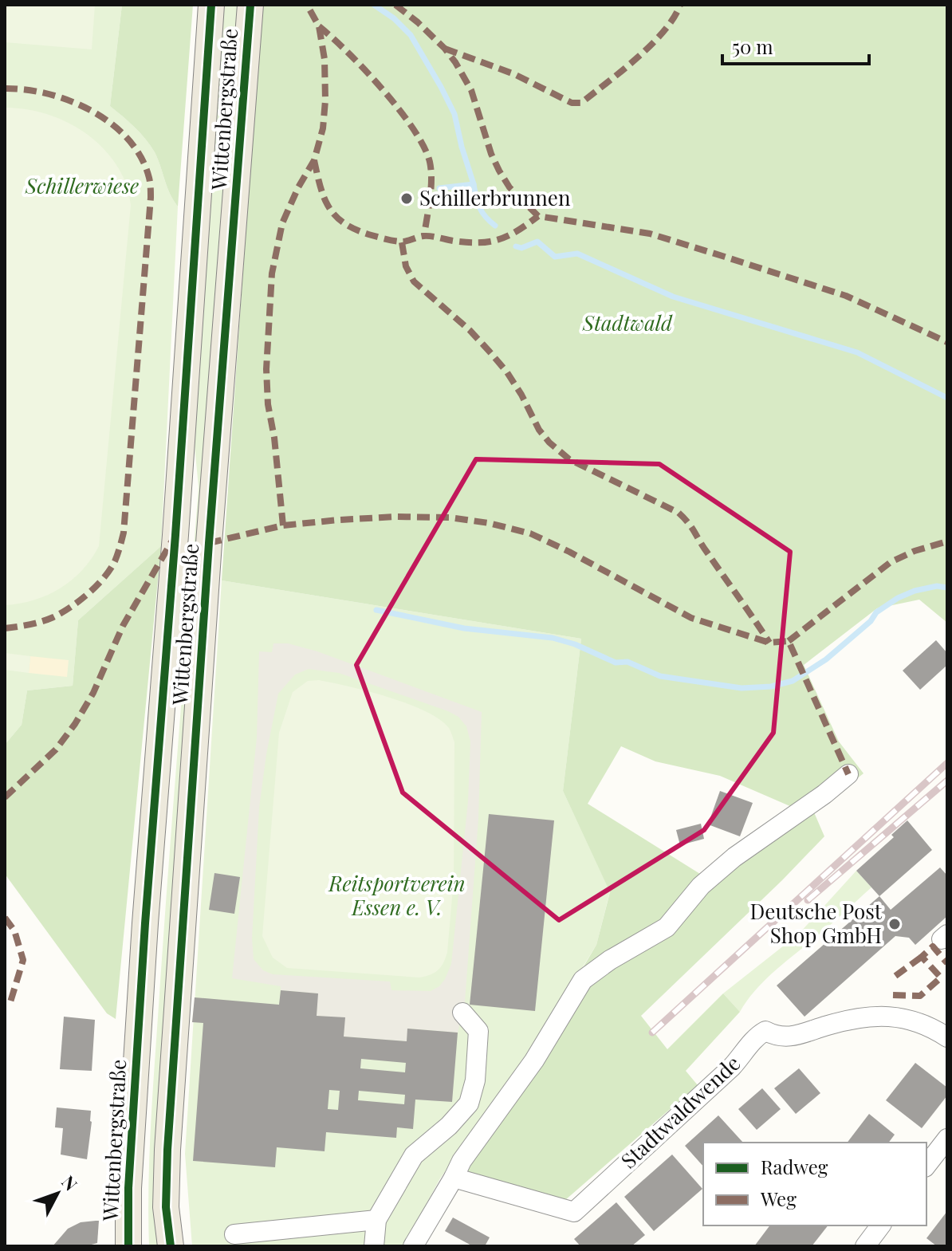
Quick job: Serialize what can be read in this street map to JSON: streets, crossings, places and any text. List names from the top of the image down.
{
  "streets": {
    "main road": ["Wittenbergstraße"],
    "street": ["Stadtwaldwende"]
  },
  "parks": ["Schillerwiese", "Stadtwald", "Reitsportverein Essen e. V."],
  "places": ["Schillerbrunnen", "Deutsche Post Shop GmbH"],
  "legend": ["Radweg", "Weg"],
  "scale_bar": "50 m",
  "north": "top right"
}
